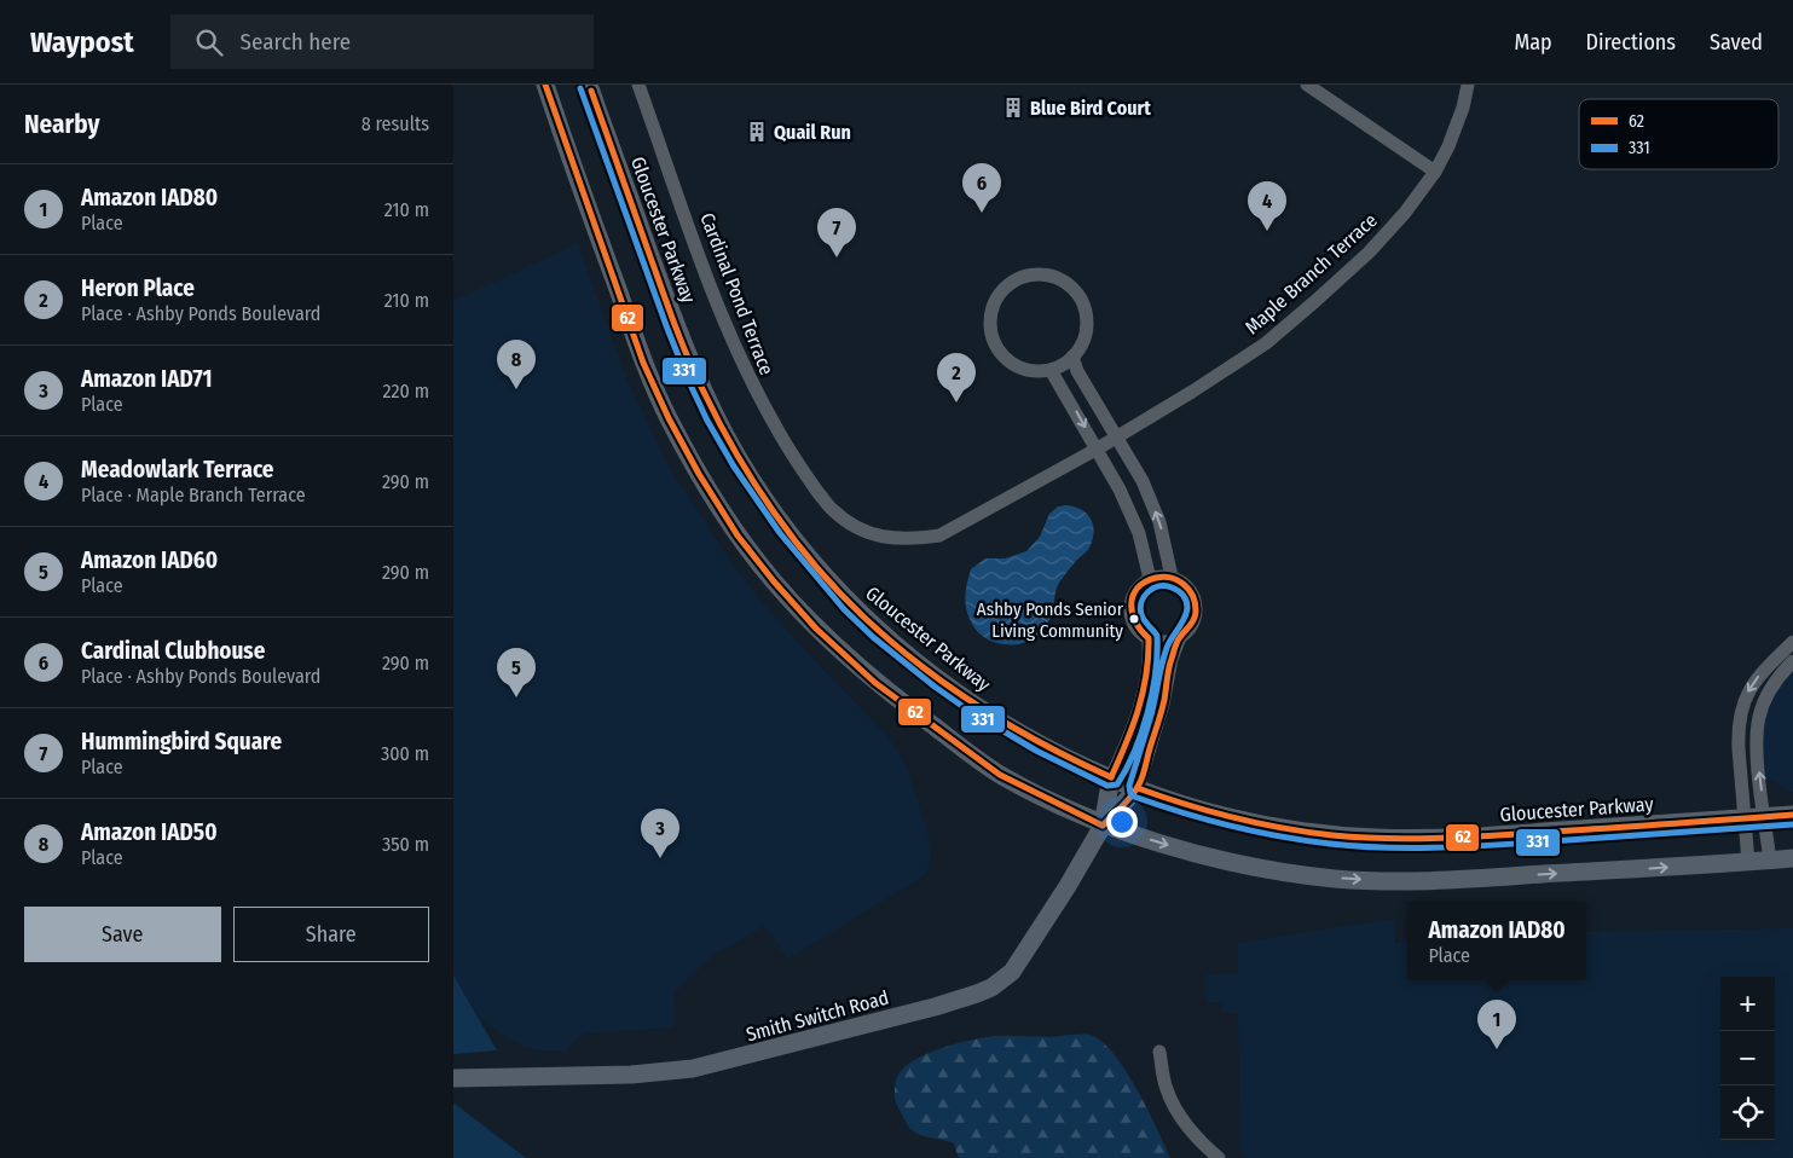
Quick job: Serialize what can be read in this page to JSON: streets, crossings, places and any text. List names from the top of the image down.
{
  "streets": {
    "main road": ["Gloucester Parkway", "Smith Switch Road"],
    "street": ["Maple Branch Terrace", "Cardinal Pond Terrace"]
  },
  "crossings": [
    ["Gloucester Parkway", "Smith Switch Road"],
    ["Maple Branch Terrace", "Cardinal Pond Terrace"]
  ],
  "places": {
    "building": ["Blue Bird Court", "Quail Run"],
    "other": ["Ashby Ponds Senior Living Community"]
  },
  "lines": ["transit line 62", "transit line 331"],
  "legend": ["62", "331"],
  "page": {
    "header": "Waypost",
    "search": "Search here",
    "nav": ["Map", "Directions", "Saved"],
    "heading": ["Nearby", "8 results"],
    "list": [
      {
        "mark": "1",
        "name": "Amazon IAD80",
        "note": "Place",
        "value": "210 m"
      },
      {
        "mark": "2",
        "name": "Heron Place",
        "note": "Place · Ashby Ponds Boulevard",
        "value": "210 m"
      },
      {
        "mark": "3",
        "name": "Amazon IAD71",
        "note": "Place",
        "value": "220 m"
      },
      {
        "mark": "4",
        "name": "Meadowlark Terrace",
        "note": "Place · Maple Branch Terrace",
        "value": "290 m"
      },
      {
        "mark": "5",
        "name": "Amazon IAD60",
        "note": "Place",
        "value": "290 m"
      },
      {
        "mark": "6",
        "name": "Cardinal Clubhouse",
        "note": "Place · Ashby Ponds Boulevard",
        "value": "290 m"
      },
      {
        "mark": "7",
        "name": "Hummingbird Square",
        "note": "Place",
        "value": "300 m"
      },
      {
        "mark": "8",
        "name": "Amazon IAD50",
        "note": "Place",
        "value": "350 m"
      }
    ],
    "pins": [
      "6",
      "4",
      "7",
      "8",
      "2",
      "5",
      "3",
      "1"
    ],
    "buttons": ["Save", "Share"],
    "popup": ["Amazon IAD80", "Place"],
    "map_buttons": ["+", "−"]
  }
}
